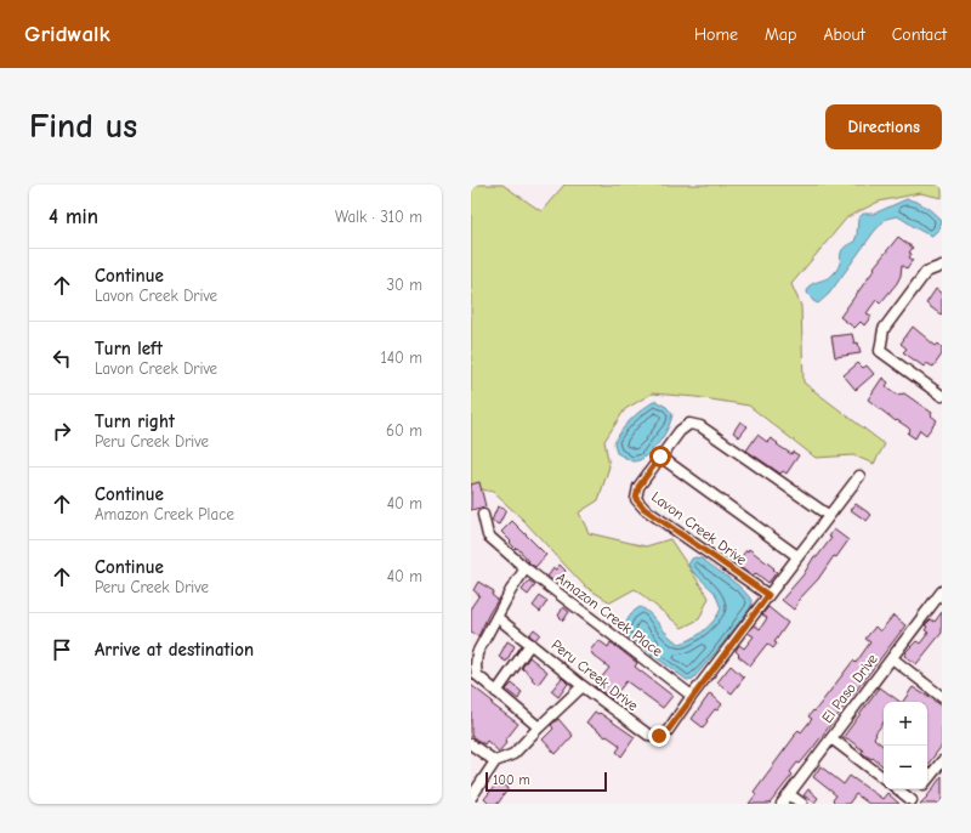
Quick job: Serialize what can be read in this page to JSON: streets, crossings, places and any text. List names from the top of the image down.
{
  "streets": {
    "street": [
      "Lavon Creek Drive",
      "Amazon Creek Place",
      "Peru Creek Drive",
      "El Paso Drive"
    ]
  },
  "crossings": [
    ["Amazon Creek Place", "Peru Creek Drive"]
  ],
  "scale_bar": "100 m",
  "page": {
    "header": "Gridwalk",
    "nav": [
      "Home",
      "Map",
      "About",
      "Contact"
    ],
    "buttons": "Directions",
    "title": "Find us",
    "heading": ["4 min", "Walk · 310 m"],
    "list": [
      ["Continue", "Lavon Creek Drive", "30 m"],
      ["Turn left", "Lavon Creek Drive", "140 m"],
      ["Turn right", "Peru Creek Drive", "60 m"],
      ["Continue", "Amazon Creek Place", "40 m"],
      ["Continue", "Peru Creek Drive", "40 m"],
      "Arrive at destination"
    ],
    "map_buttons": ["+", "−"],
    "scale": "100 m"
  }
}
